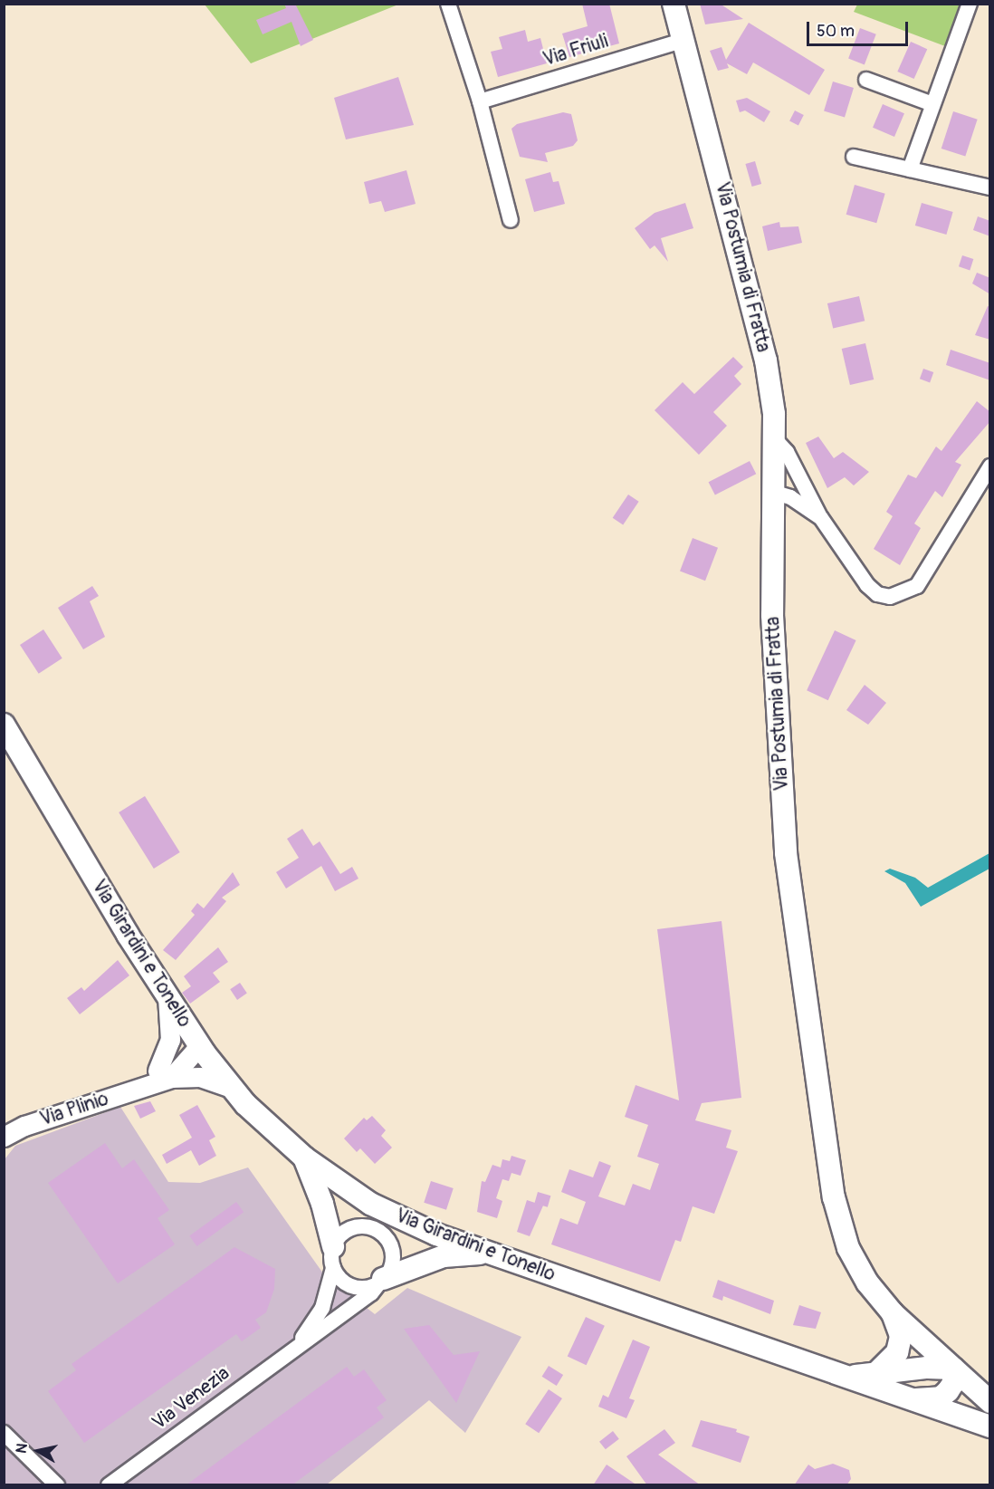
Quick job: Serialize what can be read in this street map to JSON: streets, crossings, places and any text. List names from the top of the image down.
{
  "streets": {
    "main road": ["Via Postumia di Fratta", "Via Girardini e Tonello"],
    "street": ["Via Friuli", "Via Plinio", "Via Venezia"]
  },
  "crossings": [
    ["Via Friuli", "Via Postumia di Fratta"],
    ["Via Postumia di Fratta", "Via Girardini e Tonello"],
    ["Via Girardini e Tonello", "Via Plinio"]
  ],
  "scale_bar": "50 m",
  "north": "left"
}
